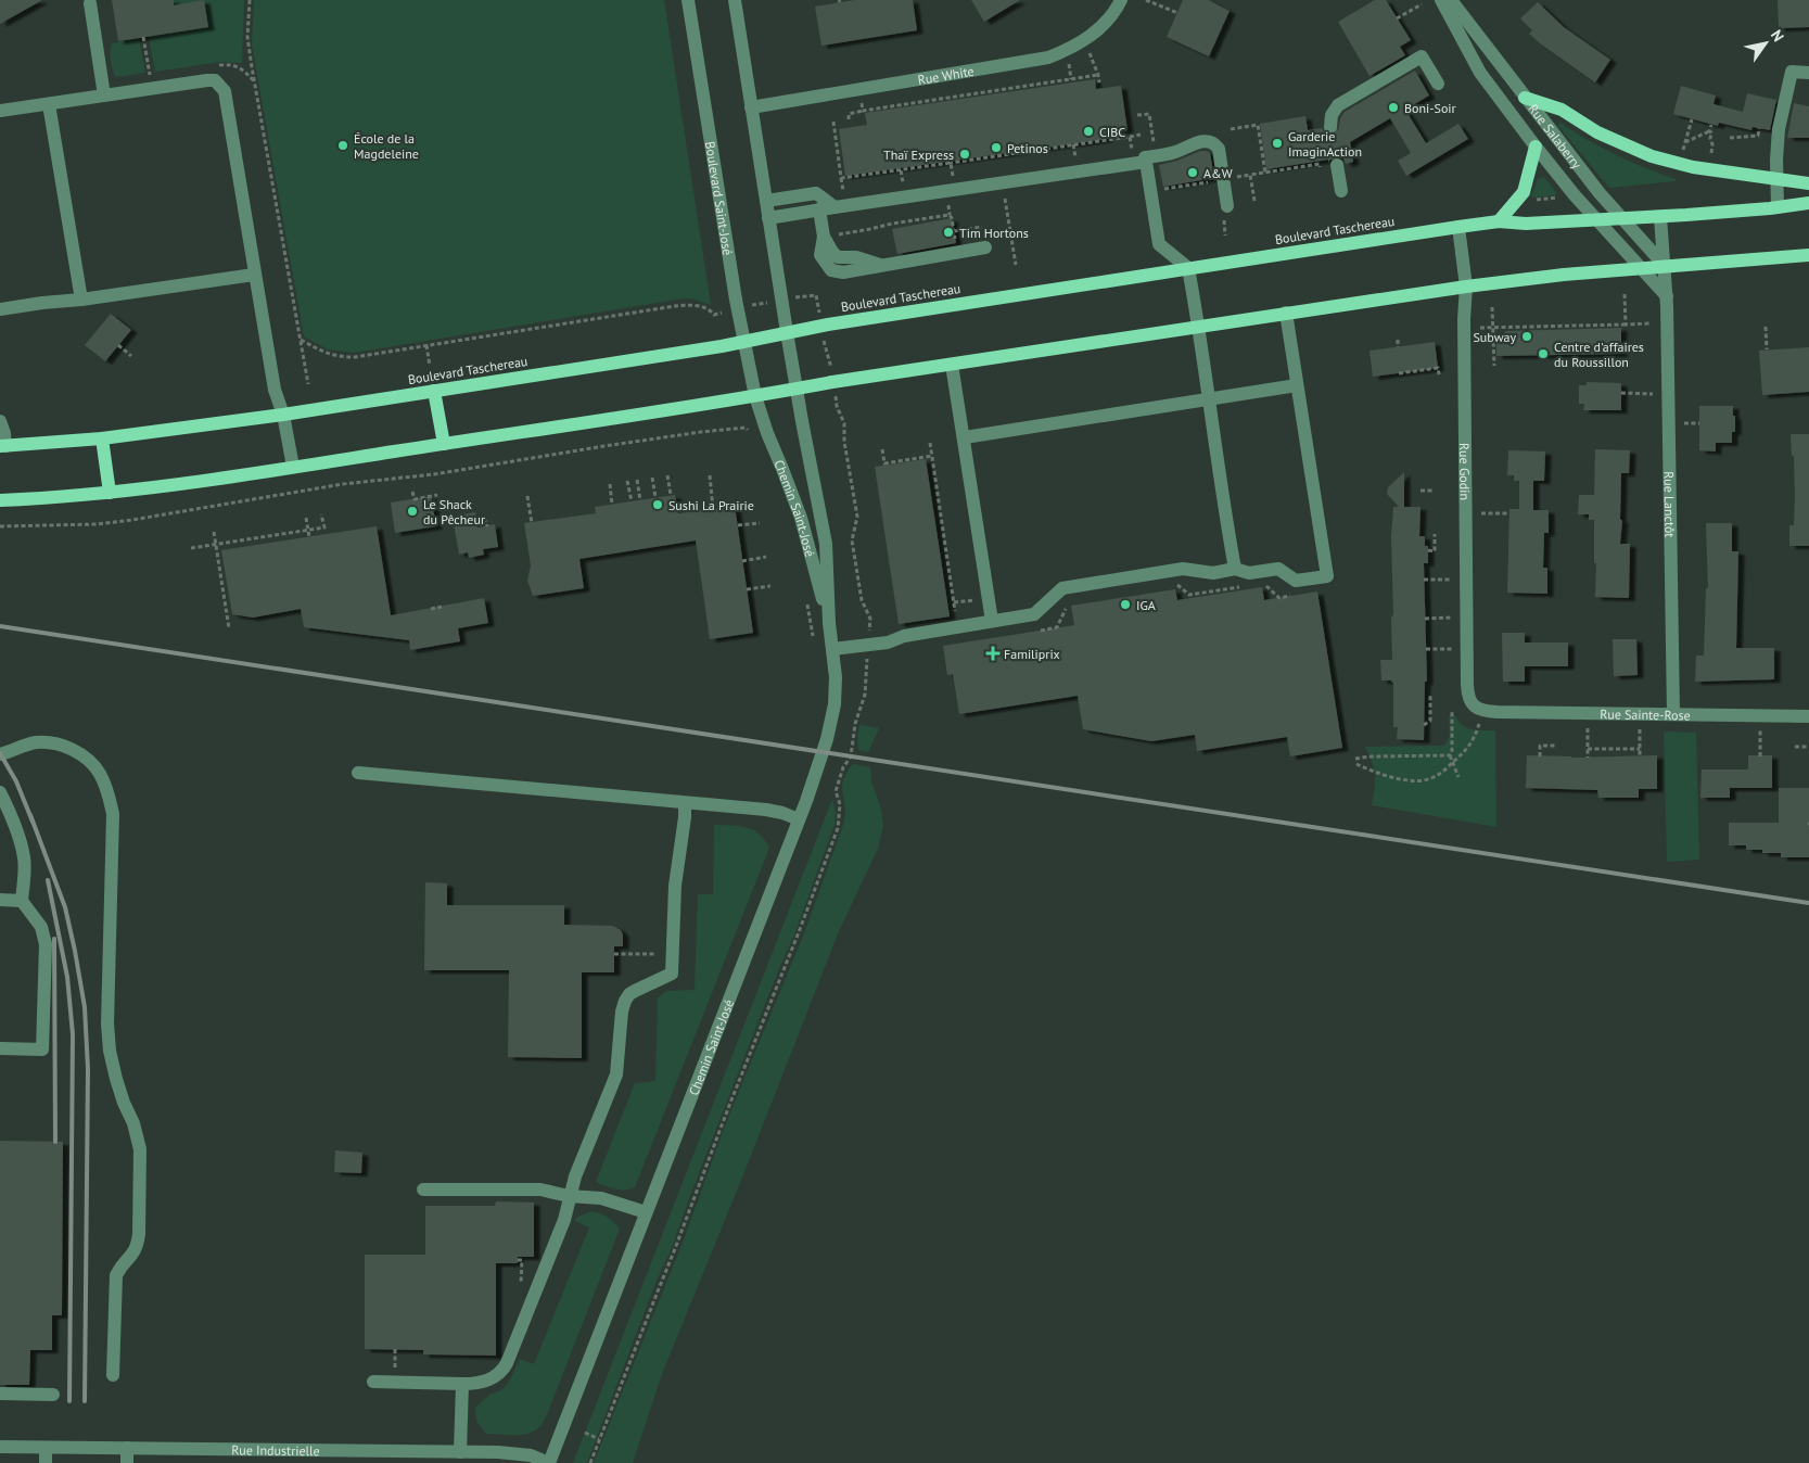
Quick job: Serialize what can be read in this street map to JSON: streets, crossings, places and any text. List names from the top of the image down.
{
  "streets": {
    "main road": ["Boulevard Taschereau"],
    "street": [
      "Rue White",
      "Rue Salaberry",
      "Boulevard Saint-José",
      "Rue Godin",
      "Rue Lanctôt",
      "Chemin Saint-José",
      "Rue Sainte-Rose",
      "Rue Industrielle"
    ]
  },
  "crossings": [
    ["Rue Salaberry", "Boulevard Taschereau"],
    ["Rue Salaberry", "Rue Lanctôt"],
    ["Boulevard Saint-José", "Boulevard Taschereau"],
    ["Boulevard Saint-José", "Chemin Saint-José"],
    ["Boulevard Taschereau", "Rue Godin"],
    ["Boulevard Taschereau", "Rue Lanctôt"],
    ["Rue Godin", "Rue Sainte-Rose"],
    ["Rue Lanctôt", "Rue Sainte-Rose"],
    ["Chemin Saint-José", "Rue Industrielle"]
  ],
  "places": {
    "other": [
      "Boni-Soir",
      "CIBC",
      "Garderie ImaginAction",
      "École de la Magdeleine",
      "Petinos",
      "Thaï Express",
      "A&W",
      "Tim Hortons",
      "Subway",
      "Centre d'affaires du Roussillon",
      "Sushi La Prairie",
      "Le Shack du Pêcheur",
      "IGA"
    ],
    "health": ["Familiprix"]
  },
  "north": "top right"
}
